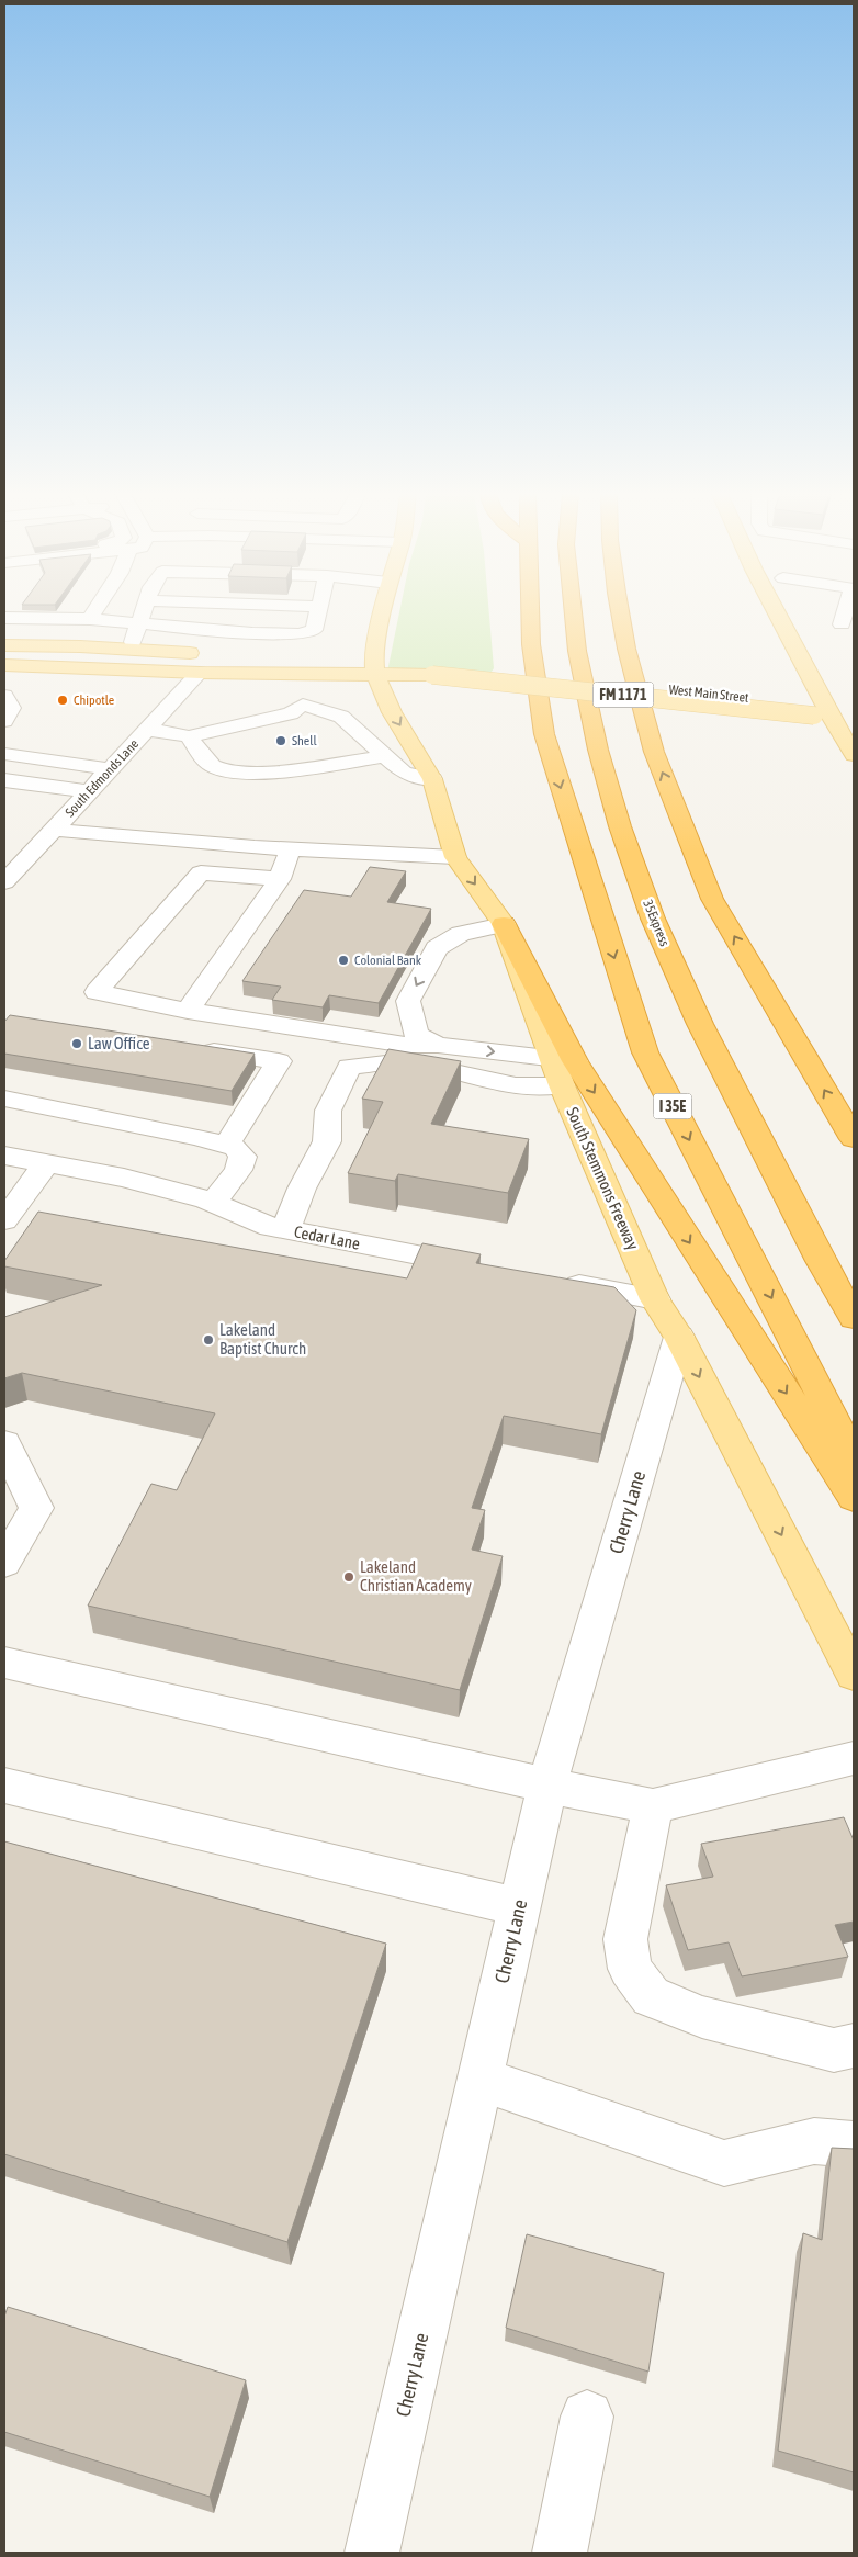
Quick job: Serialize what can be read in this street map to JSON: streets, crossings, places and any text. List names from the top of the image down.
{
  "streets": {
    "highway": ["35Express", "I 35E"],
    "main road": ["West Main Street", "FM 1171", "South Stemmons Freeway"],
    "street": ["South Edmonds Lane", "Cedar Lane", "Cherry Lane"]
  },
  "crossings": [
    ["West Main Street", "South Edmonds Lane"],
    ["South Stemmons Freeway", "Cherry Lane"]
  ],
  "one_way": ["South Stemmons Freeway"],
  "places": [
    "Chipotle",
    "Shell",
    "Colonial Bank",
    "Law Office",
    "Lakeland Baptist Church",
    "Lakeland Christian Academy"
  ]
}
